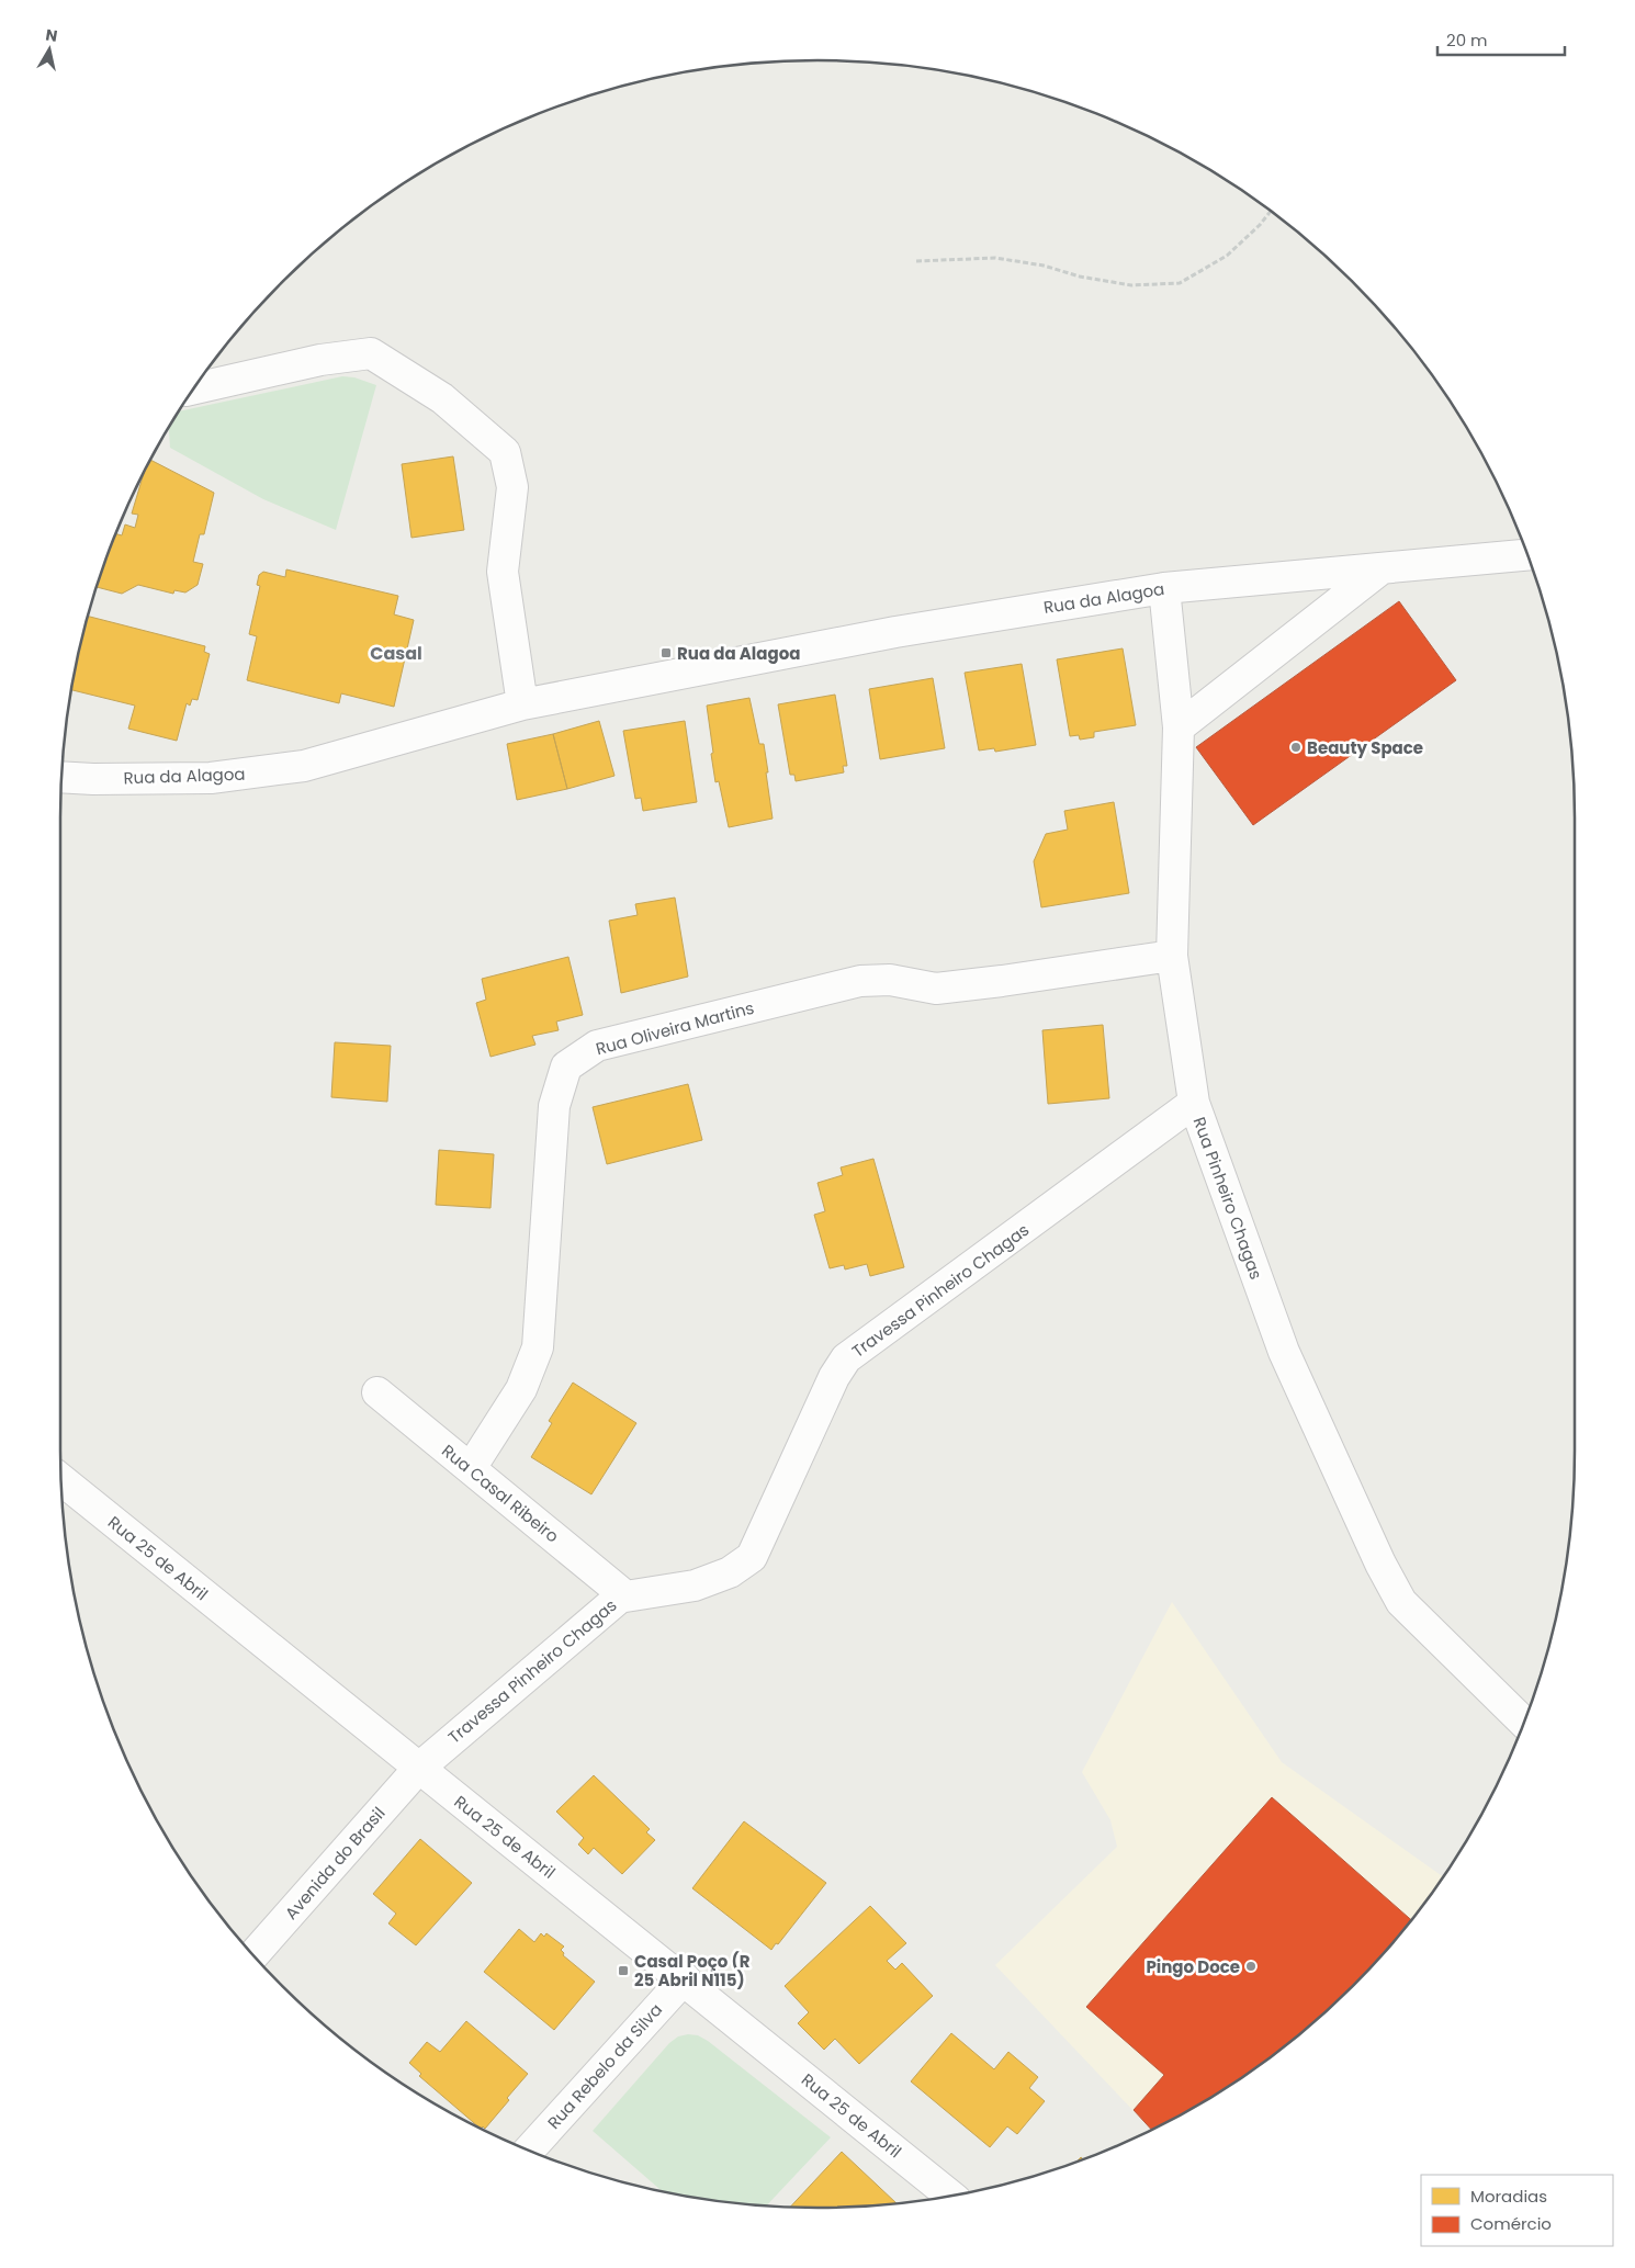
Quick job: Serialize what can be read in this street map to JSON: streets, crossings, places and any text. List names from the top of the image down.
{
  "streets": {
    "street": [
      "Rua da Alagoa",
      "Rua Oliveira Martins",
      "Rua Pinheiro Chagas",
      "Travessa Pinheiro Chagas",
      "Rua Casal Ribeiro",
      "Rua 25 de Abril",
      "Avenida do Brasil",
      "Rua Rebelo da Silva"
    ]
  },
  "crossings": [
    ["Rua da Alagoa", "Rua Pinheiro Chagas"],
    ["Rua Oliveira Martins", "Rua Pinheiro Chagas"],
    ["Rua Oliveira Martins", "Rua Casal Ribeiro"],
    ["Rua Pinheiro Chagas", "Travessa Pinheiro Chagas"],
    ["Travessa Pinheiro Chagas", "Rua Casal Ribeiro"],
    ["Travessa Pinheiro Chagas", "Rua 25 de Abril"],
    ["Travessa Pinheiro Chagas", "Avenida do Brasil"],
    ["Rua 25 de Abril", "Avenida do Brasil"],
    ["Rua 25 de Abril", "Rua Rebelo da Silva"]
  ],
  "districts": ["Casal"],
  "places": {
    "transit": ["Rua da Alagoa", "Casal Poço (R 25 Abril N115)"],
    "other": ["Beauty Space", "Pingo Doce"]
  },
  "legend": ["Moradias", "Comércio"],
  "scale_bar": "20 m",
  "north": "top"
}
